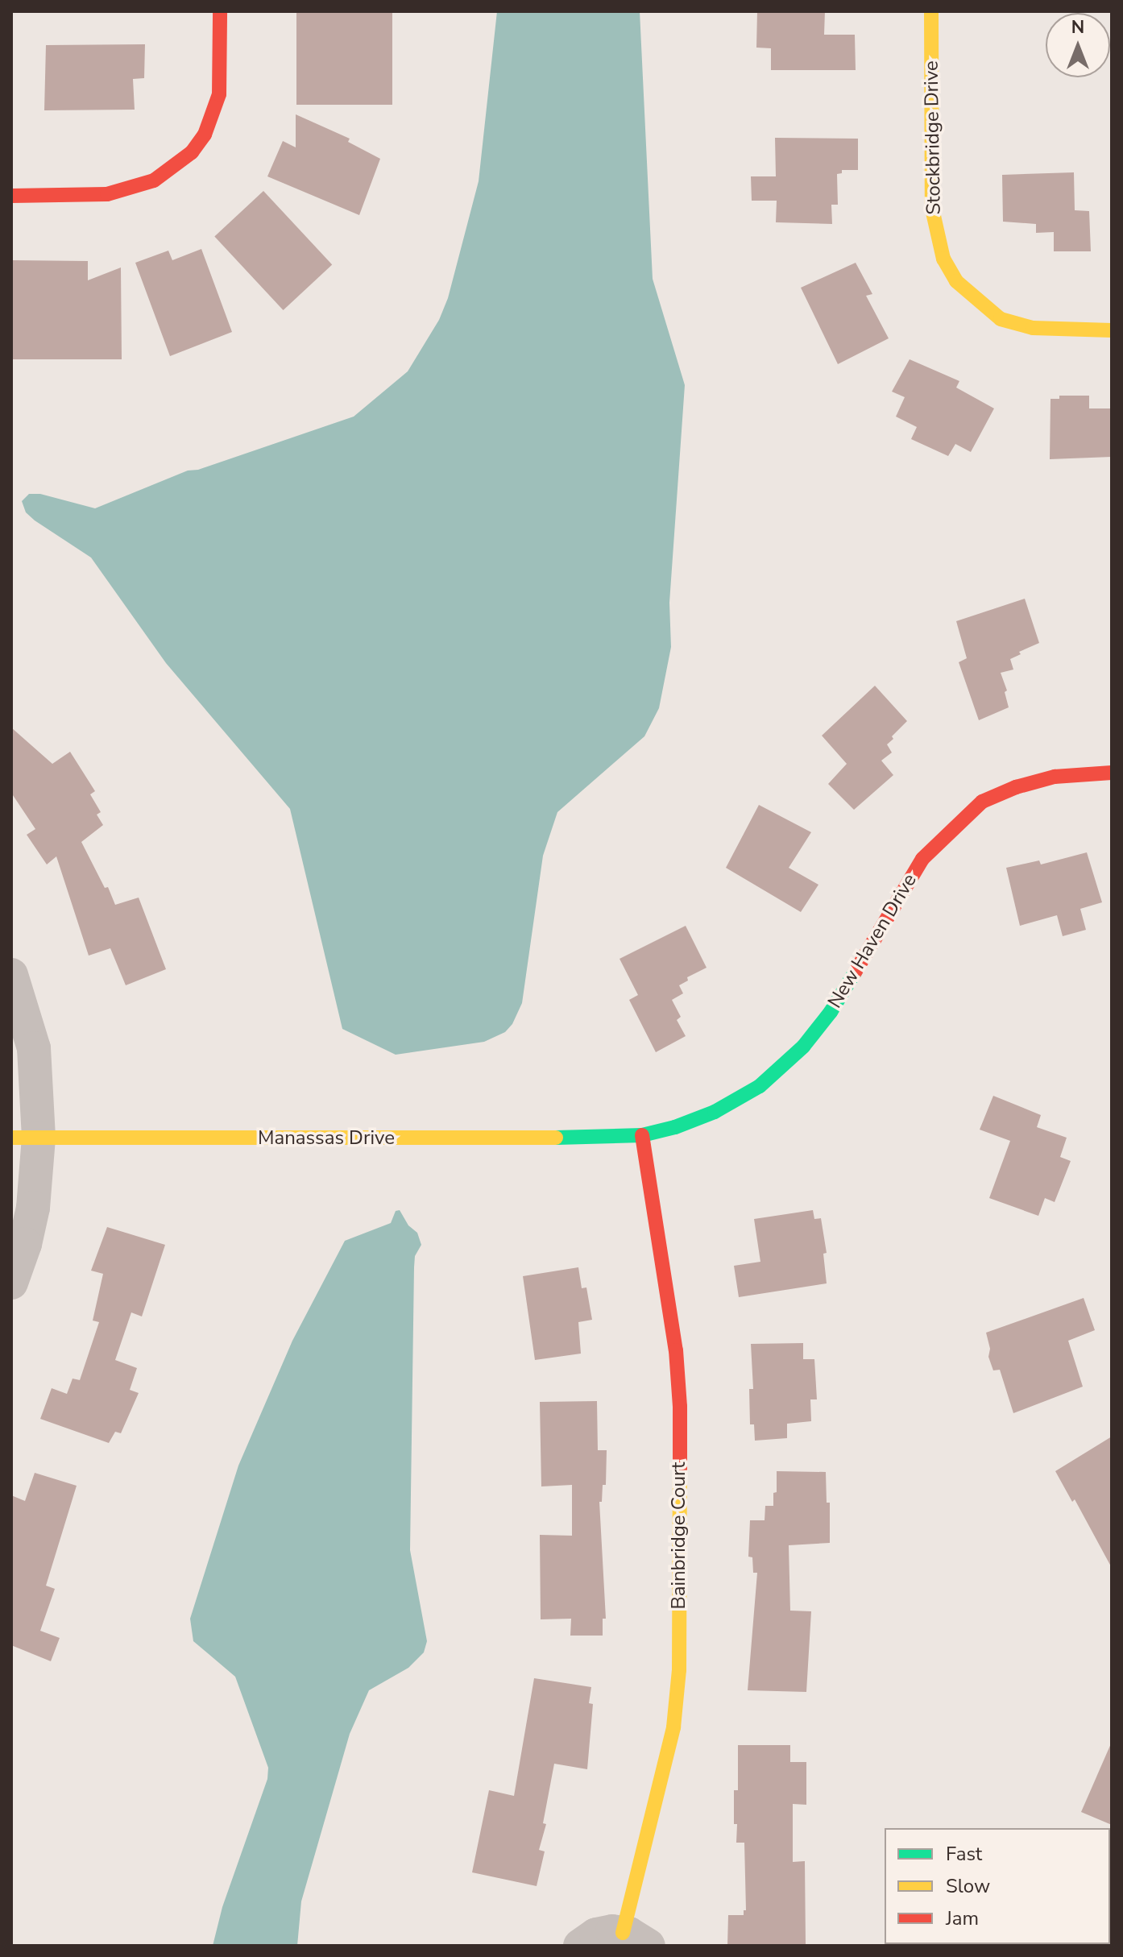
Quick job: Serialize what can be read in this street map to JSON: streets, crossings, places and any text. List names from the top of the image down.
{
  "streets": {
    "street": [
      "Stockbridge Drive",
      "New Haven Drive",
      "Manassas Drive",
      "Bainbridge Court"
    ]
  },
  "crossings": [
    ["New Haven Drive", "Manassas Drive"],
    ["New Haven Drive", "Bainbridge Court"],
    ["Manassas Drive", "Bainbridge Court"]
  ],
  "legend": ["Fast", "Slow", "Jam"],
  "north": "top"
}
